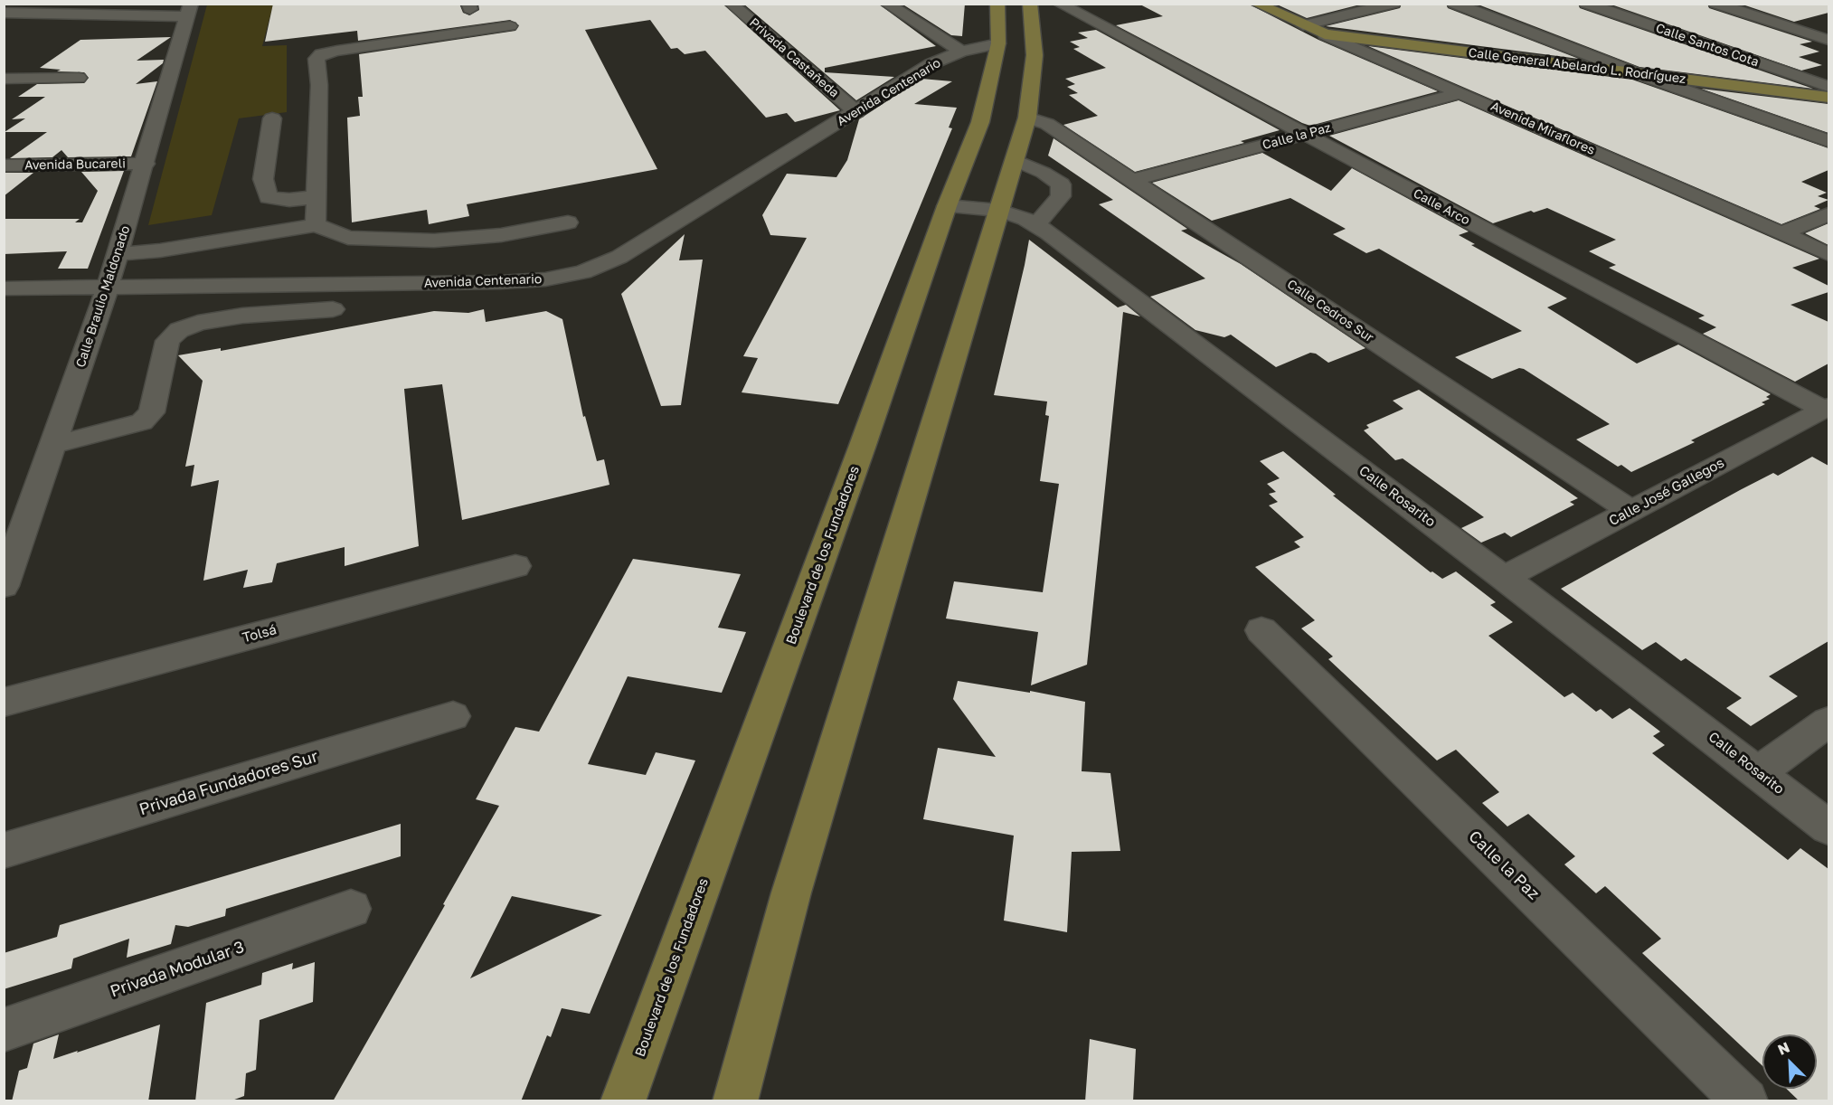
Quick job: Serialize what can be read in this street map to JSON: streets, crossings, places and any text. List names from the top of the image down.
{
  "streets": {
    "main road": ["Calle General Abelardo L. Rodríguez", "Avenida Miraflores", "Boulevard de los Fundadores"],
    "street": [
      "Calle Santos Cota",
      "Privada Castañeda",
      "Avenida Centenario",
      "Calle la Paz",
      "Avenida Bucareli",
      "Calle Arco",
      "Calle Braulio Maldonado",
      "Calle Cedros Sur",
      "Calle José Gallegos",
      "Calle Rosarito",
      "Tolsá",
      "Privada Fundadores Sur",
      "Privada Modular 3"
    ]
  },
  "crossings": [
    ["Privada Castañeda", "Avenida Centenario"],
    ["Calle General Abelardo L. Rodríguez", "Avenida Miraflores"],
    ["Avenida Centenario", "Calle Braulio Maldonado"],
    ["Avenida Centenario", "Boulevard de los Fundadores"],
    ["Avenida Miraflores", "Calle la Paz"],
    ["Calle la Paz", "Calle Arco"],
    ["Calle la Paz", "Calle Cedros Sur"],
    ["Avenida Bucareli", "Calle Braulio Maldonado"],
    ["Calle Arco", "Calle José Gallegos"],
    ["Calle Cedros Sur", "Calle José Gallegos"],
    ["Calle José Gallegos", "Calle Rosarito"],
    ["Calle Rosarito", "Boulevard de los Fundadores"]
  ],
  "north": "top left"
}
